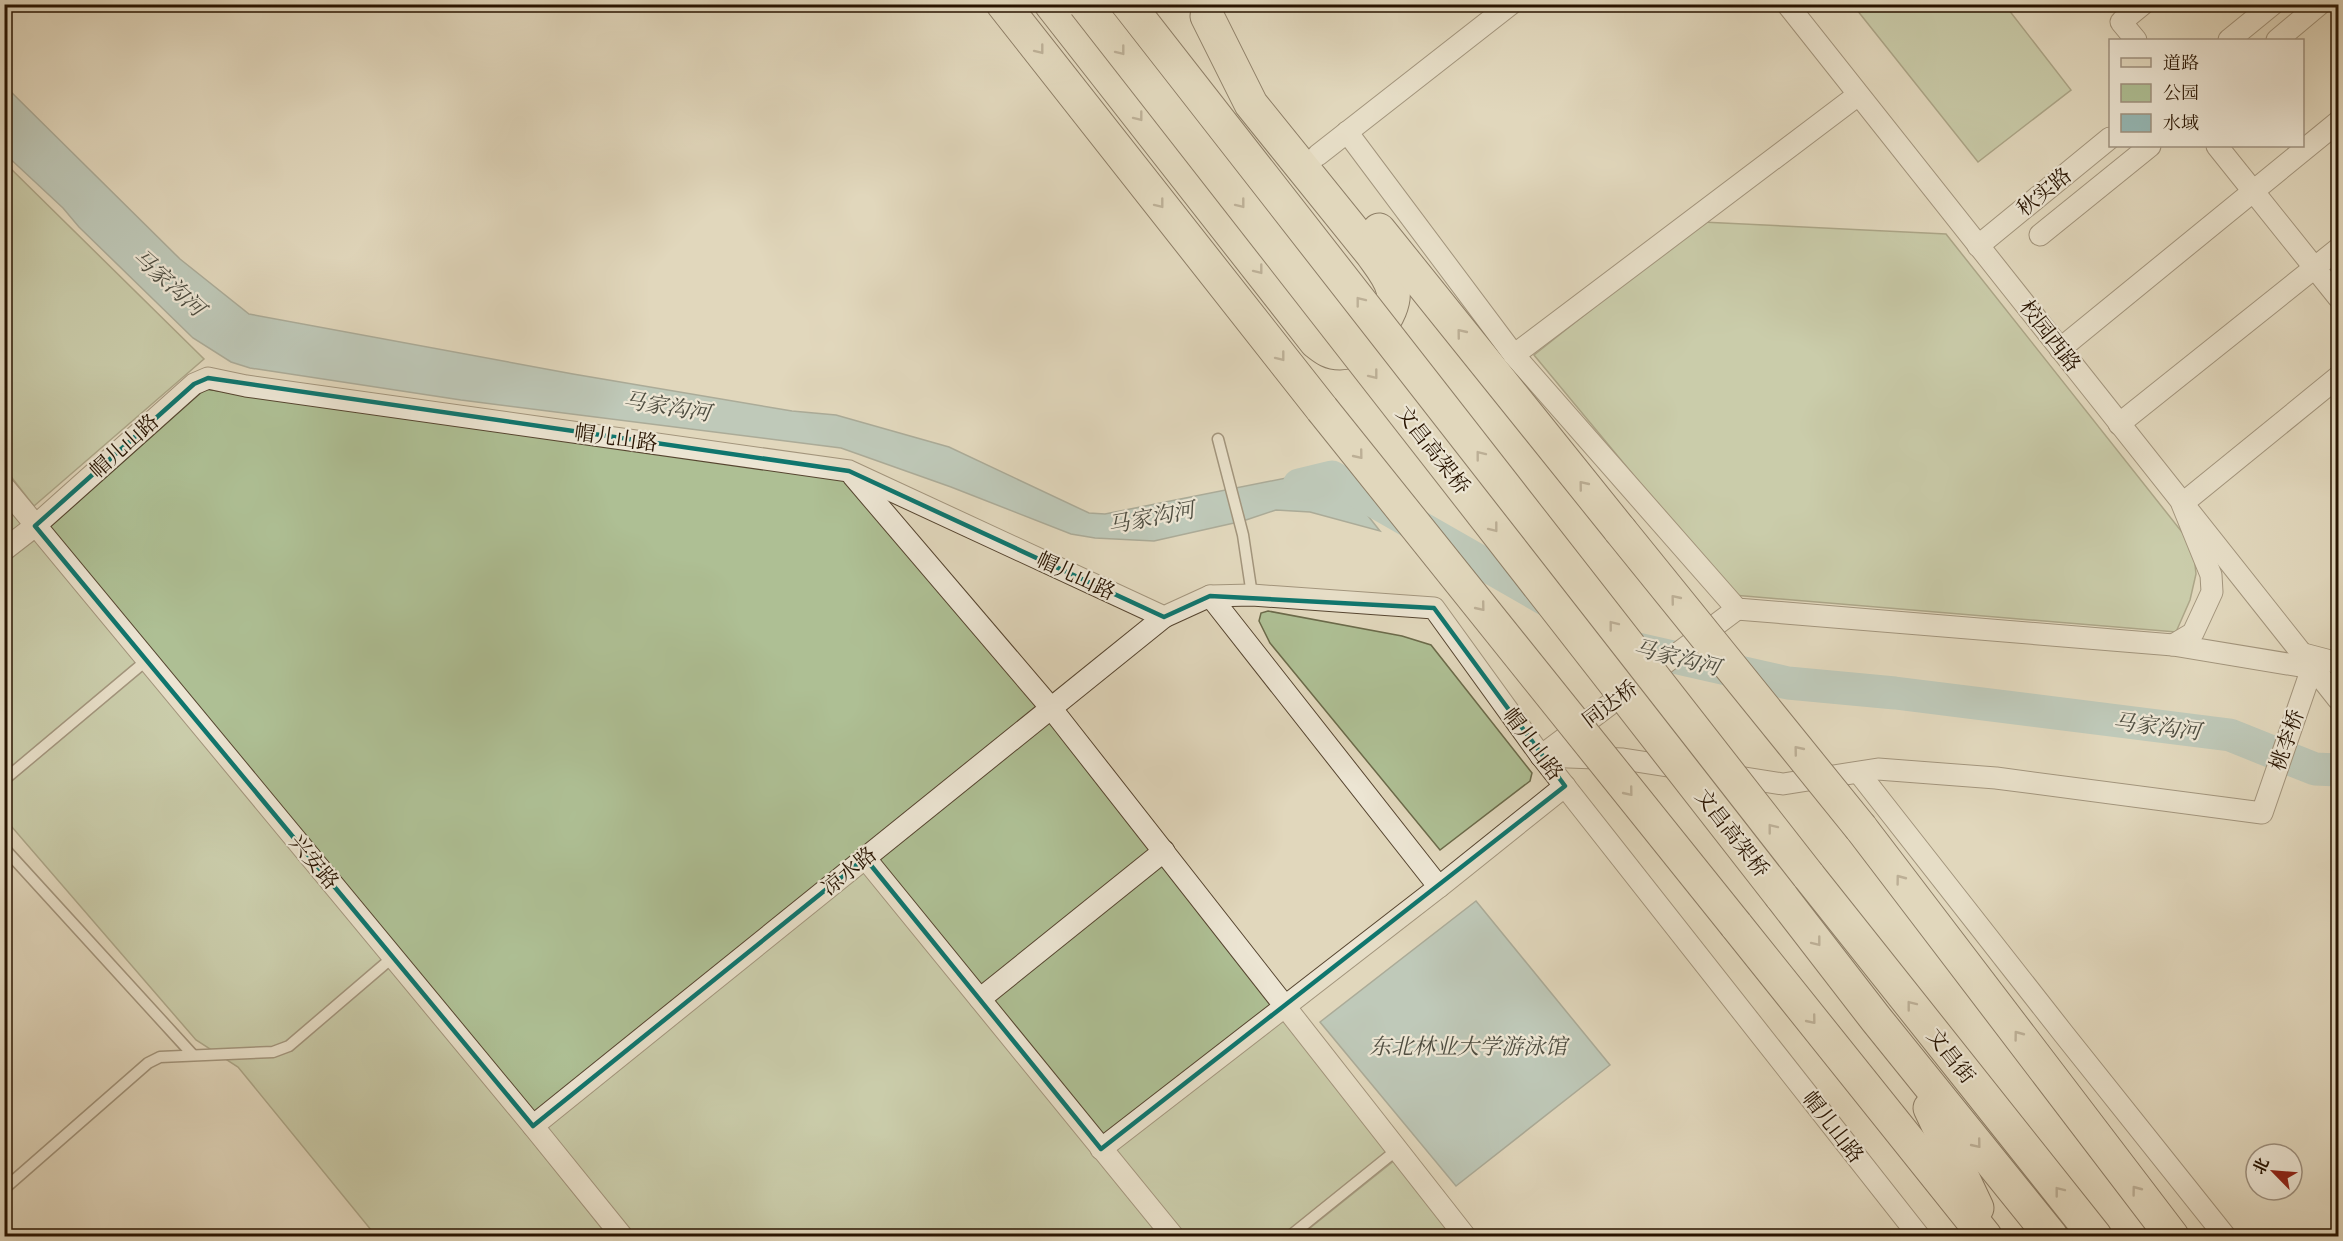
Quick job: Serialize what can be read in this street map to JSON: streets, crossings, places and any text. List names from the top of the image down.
{
  "streets": {
    "main road": ["文昌高架桥", "文昌街"],
    "street": [
      "秋实路",
      "校园西路",
      "帽儿山路",
      "同达桥",
      "桃李桥",
      "兴安路",
      "凉水路"
    ]
  },
  "crossings": [
    ["秋实路", "校园西路"],
    ["校园西路", "桃李桥"],
    ["帽儿山路", "同达桥"],
    ["帽儿山路", "兴安路"],
    ["帽儿山路", "凉水路"],
    ["文昌高架桥", "文昌街"],
    ["兴安路", "凉水路"]
  ],
  "water": ["马家沟河", "东北林业大学游泳馆"],
  "legend": ["道路", "公园", "水域"],
  "north": "top left"
}
